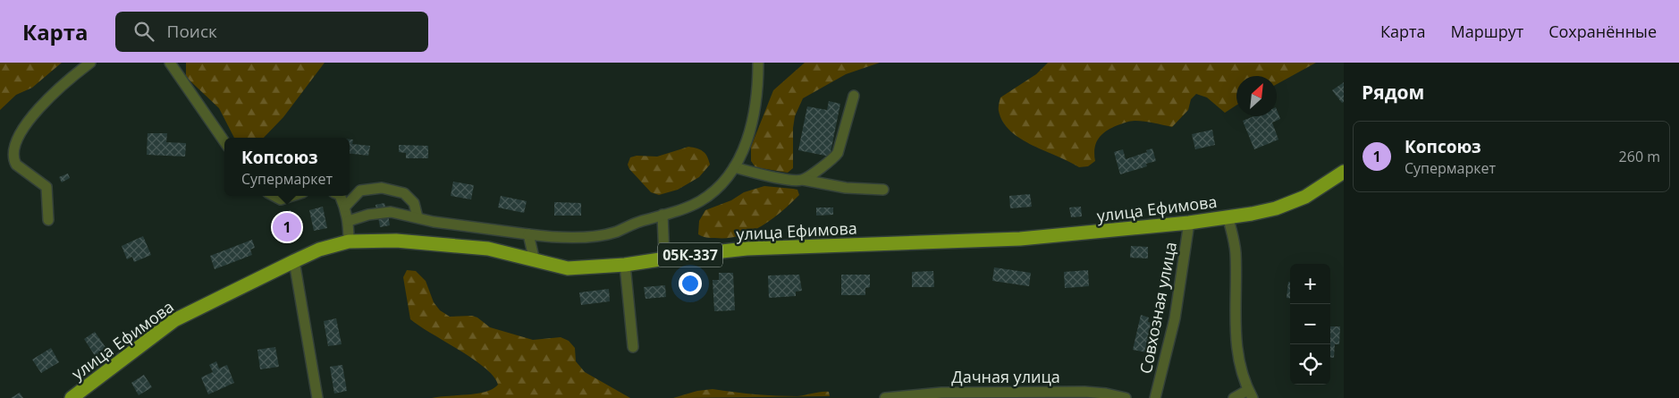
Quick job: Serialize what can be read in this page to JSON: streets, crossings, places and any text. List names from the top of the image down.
{
  "streets": {
    "main road": ["улица Ефимова", "05К-337"],
    "street": ["Совхозная улица", "Дачная улица"]
  },
  "crossings": [
    ["улица Ефимова", "Совхозная улица"]
  ],
  "north": "top right",
  "page": {
    "header": "Карта",
    "search": "Поиск",
    "nav": ["Карта", "Маршрут", "Сохранённые"],
    "heading": "Рядом",
    "list": [
      {
        "mark": "1",
        "name": "Копсоюз",
        "note": "Супермаркет",
        "value": "260 m"
      }
    ],
    "popup": ["Копсоюз", "Супермаркет"],
    "pins": "1",
    "map_buttons": ["+", "−"]
  }
}
